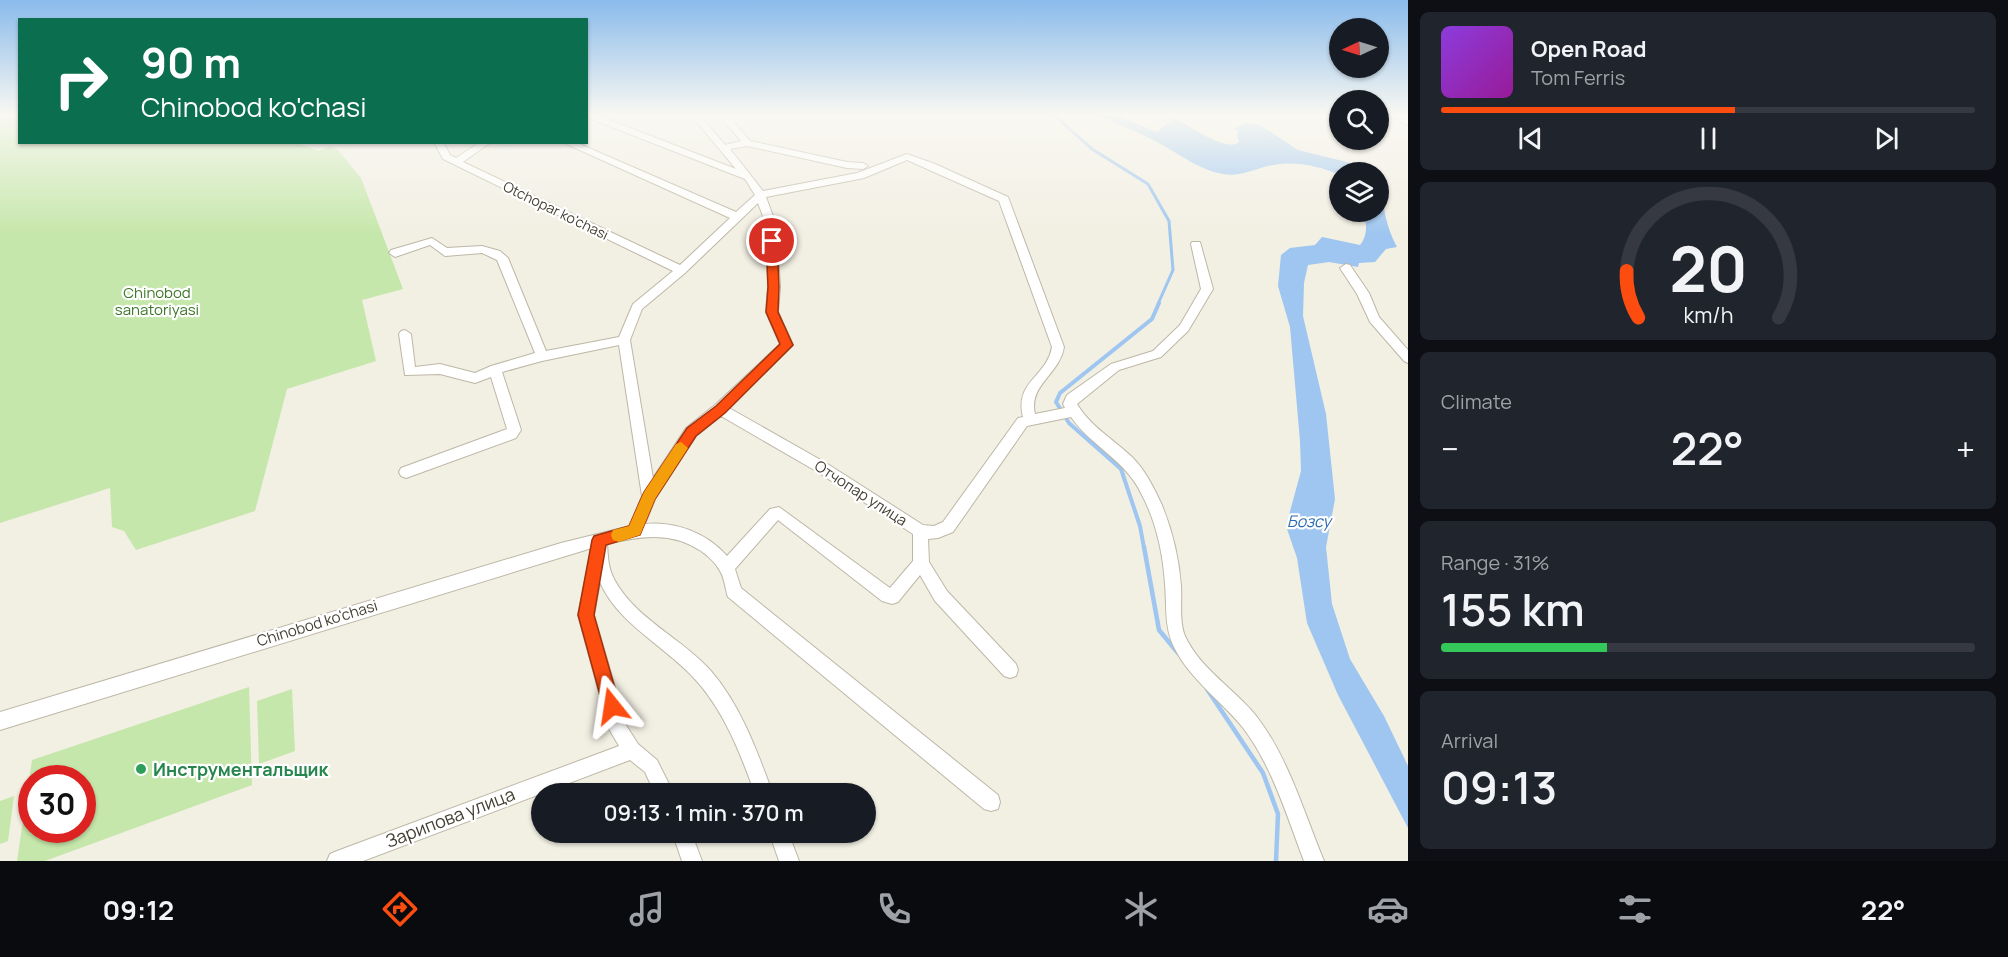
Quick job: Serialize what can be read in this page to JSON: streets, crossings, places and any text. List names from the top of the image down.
{
  "streets": {
    "street": [
      "Otchopar ko'chasi",
      "Отчопар улица",
      "Chinobod ko'chasi",
      "Зарипова улица"
    ]
  },
  "water": ["Бозсу"],
  "parks": ["Chinobod sanatoriyasi"],
  "places": ["Инструментальщик"],
  "north": "left",
  "page": {
    "turn": ["90 m", "Chinobod ko'chasi"],
    "song": ["Open Road", "Tom Ferris"],
    "tile": [
      "Climate",
      ["Range · 31%", "155 km"],
      ["Arrival", "09:13"]
    ],
    "heat": ["−", "22°", "+"],
    "limit": "30",
    "trip": "09:13 · 1 min · 370 m",
    "tabs": ["09:12", "22°"],
    "gauge": ["20", "km/h"]
  }
}
